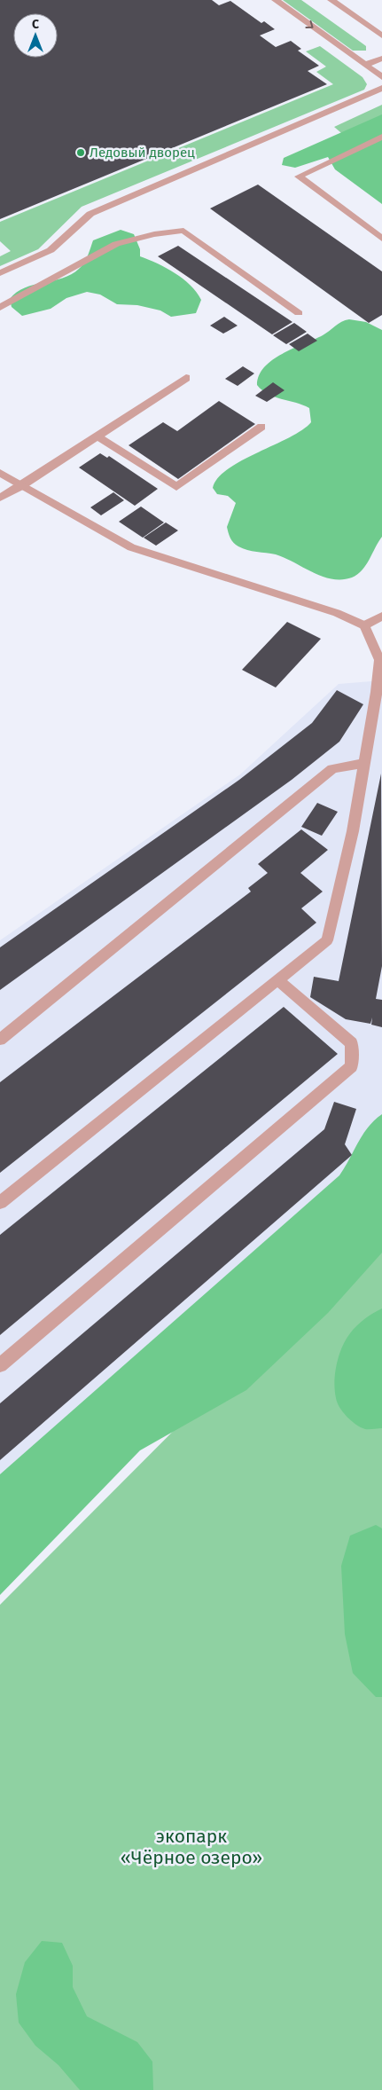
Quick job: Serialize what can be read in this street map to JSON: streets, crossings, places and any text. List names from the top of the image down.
{
  "parks": ["экопарк «Чёрное озеро»"],
  "places": ["Ледовый дворец"],
  "north": "top"
}
